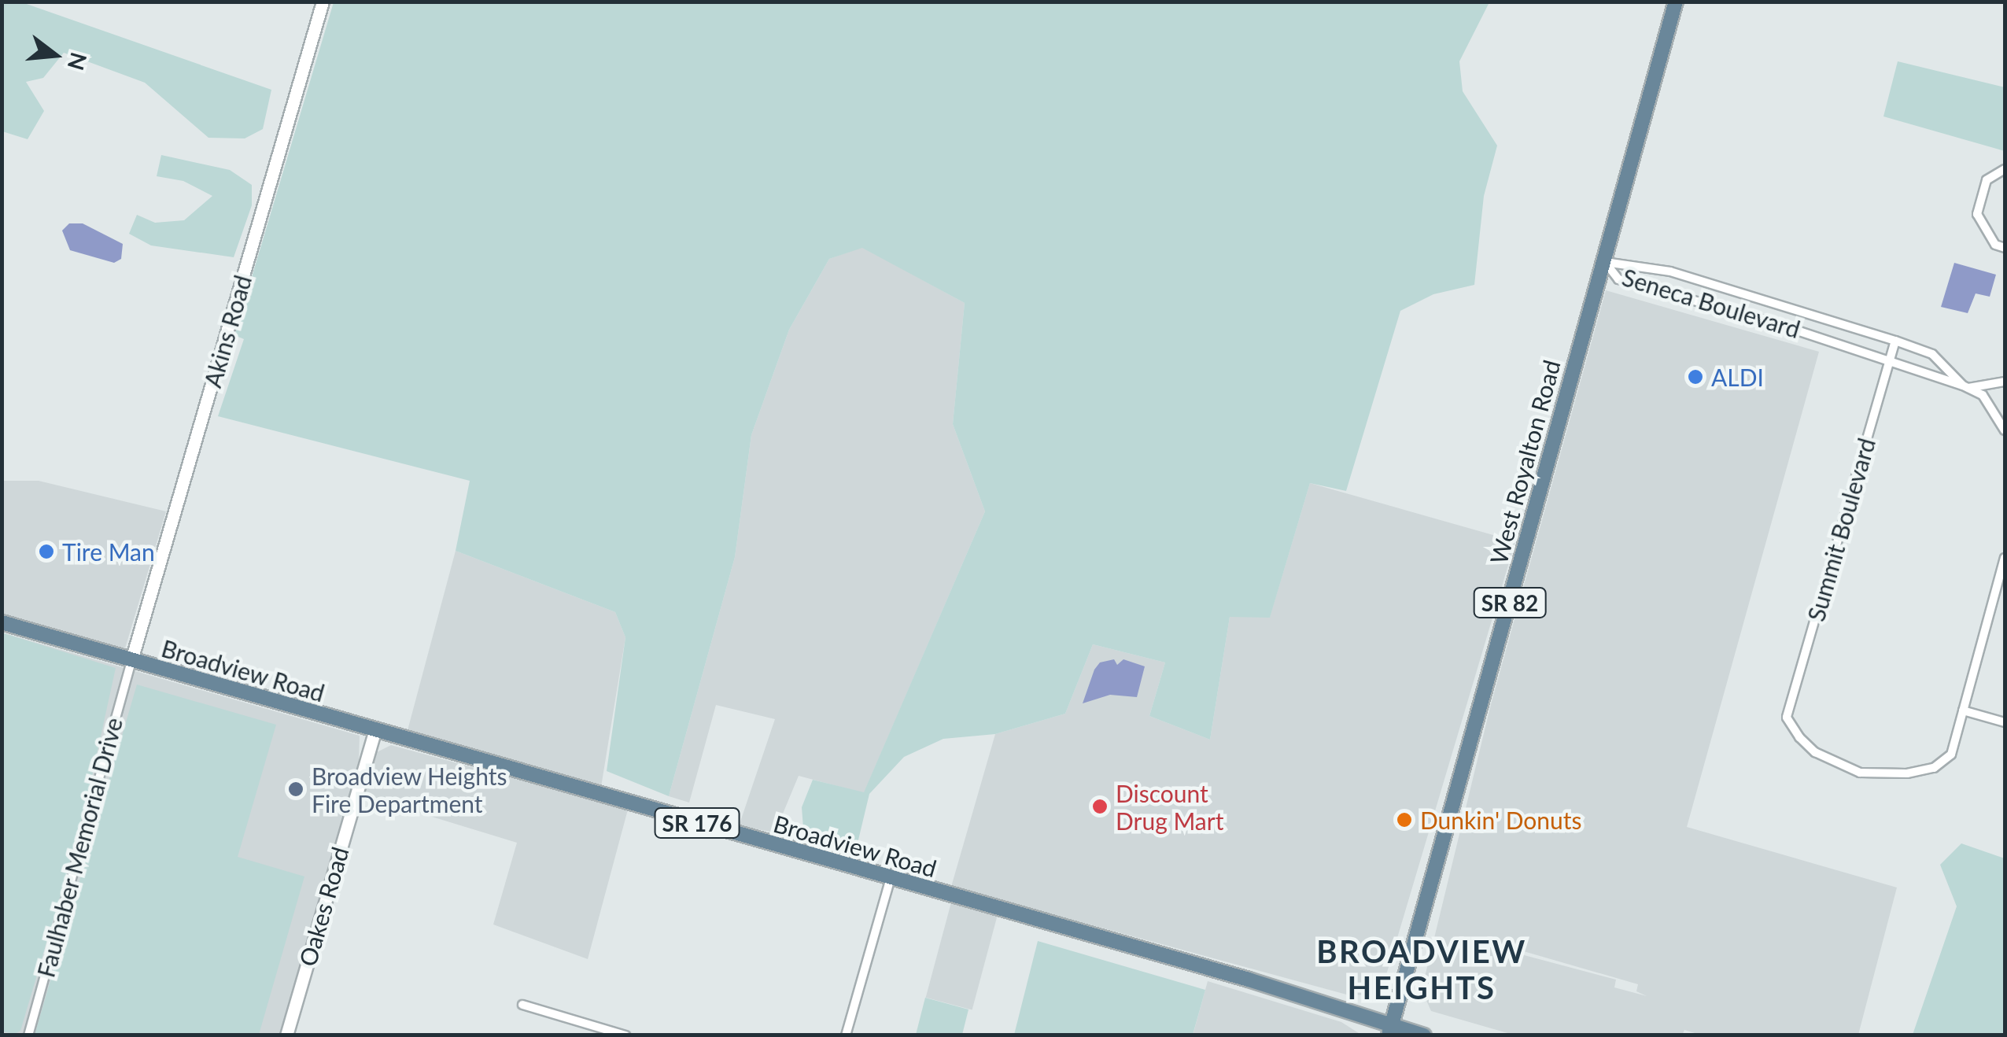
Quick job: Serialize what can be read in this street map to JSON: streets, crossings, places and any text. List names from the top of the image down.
{
  "streets": {
    "main road": [
      "West Royalton Road",
      "SR 82",
      "Broadview Road",
      "SR 176"
    ],
    "street": [
      "Seneca Boulevard",
      "Akins Road",
      "Summit Boulevard",
      "Faulhaber Memorial Drive",
      "Oakes Road"
    ]
  },
  "crossings": [
    ["Seneca Boulevard", "West Royalton Road"],
    ["Seneca Boulevard", "Summit Boulevard"],
    ["Akins Road", "Broadview Road"],
    ["Akins Road", "Faulhaber Memorial Drive"],
    ["West Royalton Road", "Broadview Road"],
    ["Broadview Road", "Faulhaber Memorial Drive"],
    ["Broadview Road", "Oakes Road"]
  ],
  "districts": ["BROADVIEW HEIGHTS"],
  "places": [
    "ALDI",
    "Tire Man",
    "Broadview Heights Fire Department",
    "Discount Drug Mart",
    "Dunkin' Donuts"
  ],
  "north": "right"
}
